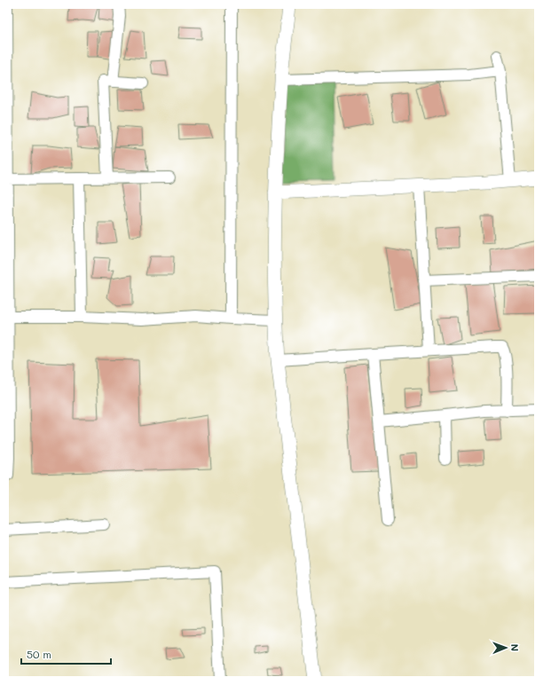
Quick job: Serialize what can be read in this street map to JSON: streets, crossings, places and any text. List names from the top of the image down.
{
  "scale_bar": "50 m",
  "north": "right"
}
